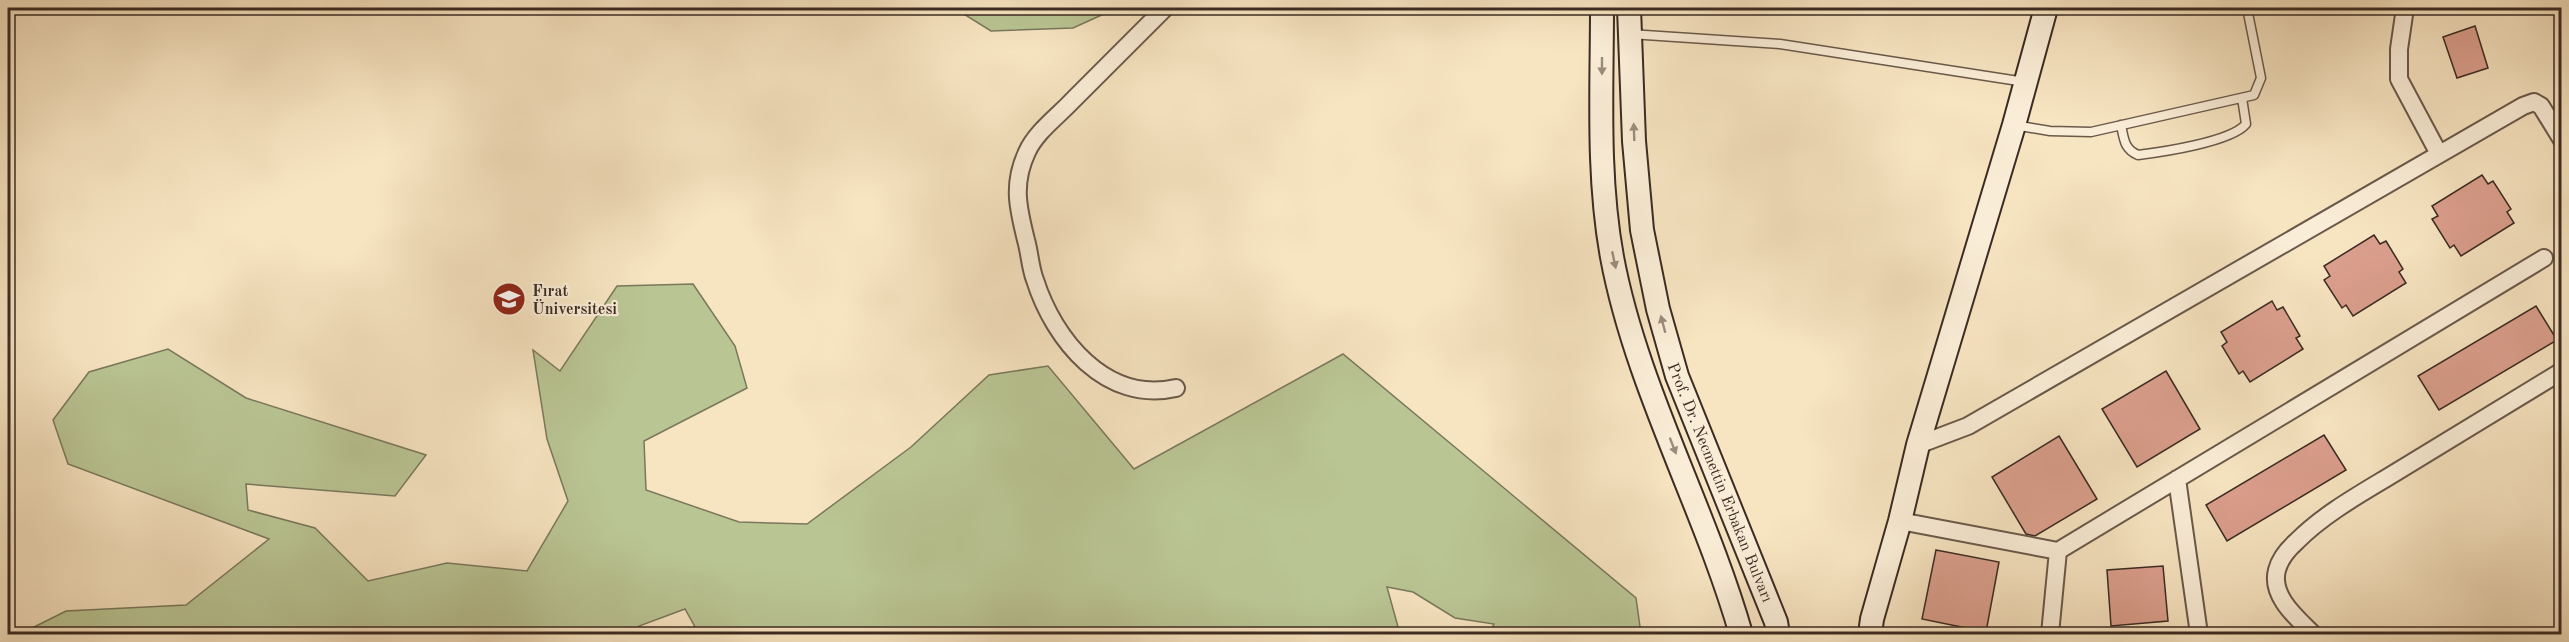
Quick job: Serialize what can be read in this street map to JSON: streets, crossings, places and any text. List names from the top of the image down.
{
  "streets": {
    "main road": ["Prof. Dr. Necmettin Erbakan Bulvarı"]
  },
  "places": {
    "school or university": ["Fırat Üniversitesi"]
  }
}
